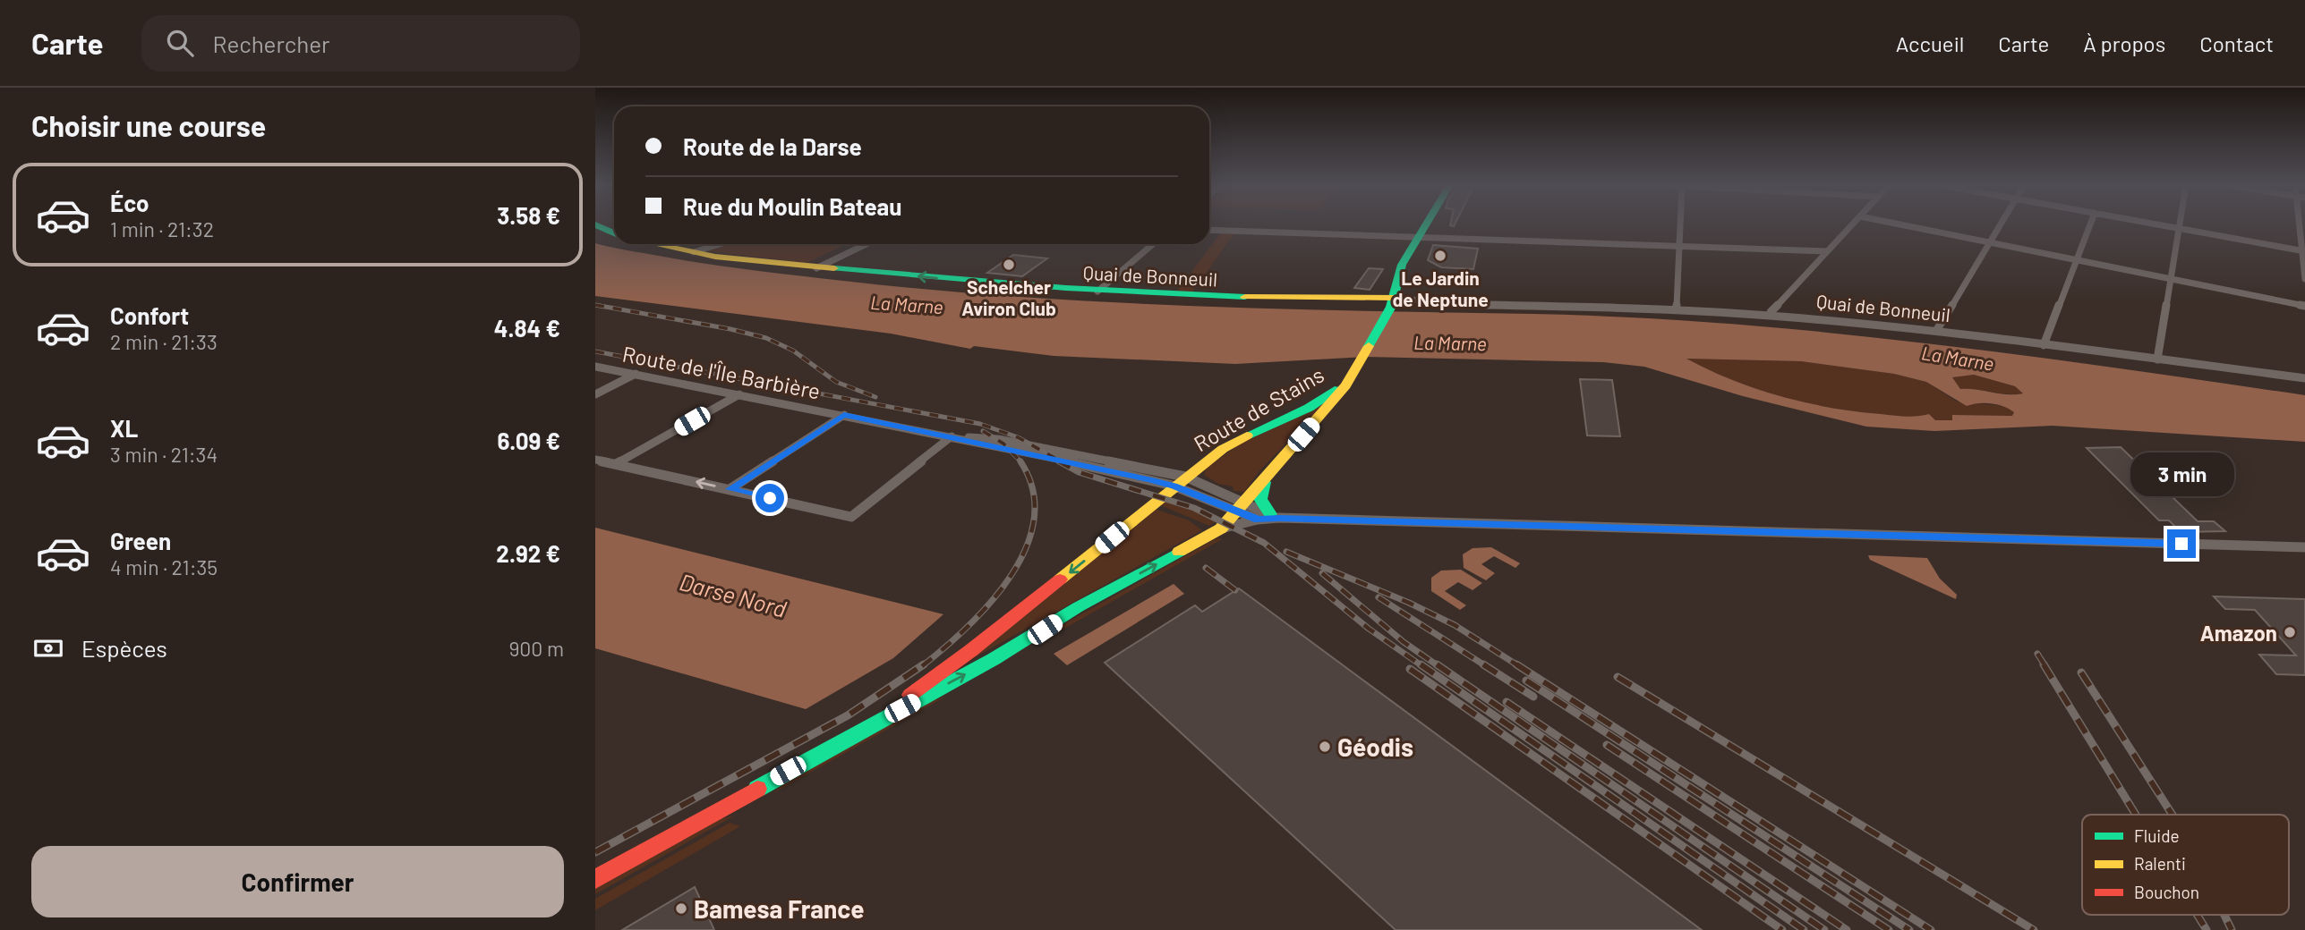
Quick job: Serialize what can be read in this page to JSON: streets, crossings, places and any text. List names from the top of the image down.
{
  "streets": {
    "main road": ["Quai de Bonneuil", "Route de Stains"],
    "street": ["Route de l'Île Barbière"]
  },
  "crossings": [
    ["Route de l'Île Barbière", "Route de Stains"]
  ],
  "water": ["La Marne", "Darse Nord"],
  "places": [
    "Le Jardin de Neptune",
    "Schelcher Aviron Club",
    "Amazon",
    "Géodis",
    "Bamesa France"
  ],
  "legend": ["Fluide", "Ralenti", "Bouchon"],
  "page": {
    "header": "Carte",
    "search": "Rechercher",
    "nav": [
      "Accueil",
      "Carte",
      "À propos",
      "Contact"
    ],
    "heading": "Choisir une course",
    "banner": ["Route de la Darse", "Rue du Moulin Bateau"],
    "list": [
      {
        "name": "Éco",
        "note": "1 min · 21:32",
        "value": "3.58 €"
      },
      {
        "name": "Confort",
        "note": "2 min · 21:33",
        "value": "4.84 €"
      },
      {
        "name": "XL",
        "note": "3 min · 21:34",
        "value": "6.09 €"
      },
      {
        "name": "Green",
        "note": "4 min · 21:35",
        "value": "2.92 €"
      }
    ],
    "bubble": "3 min",
    "pay": ["Espèces", "900 m"],
    "buttons": "Confirmer"
  }
}
